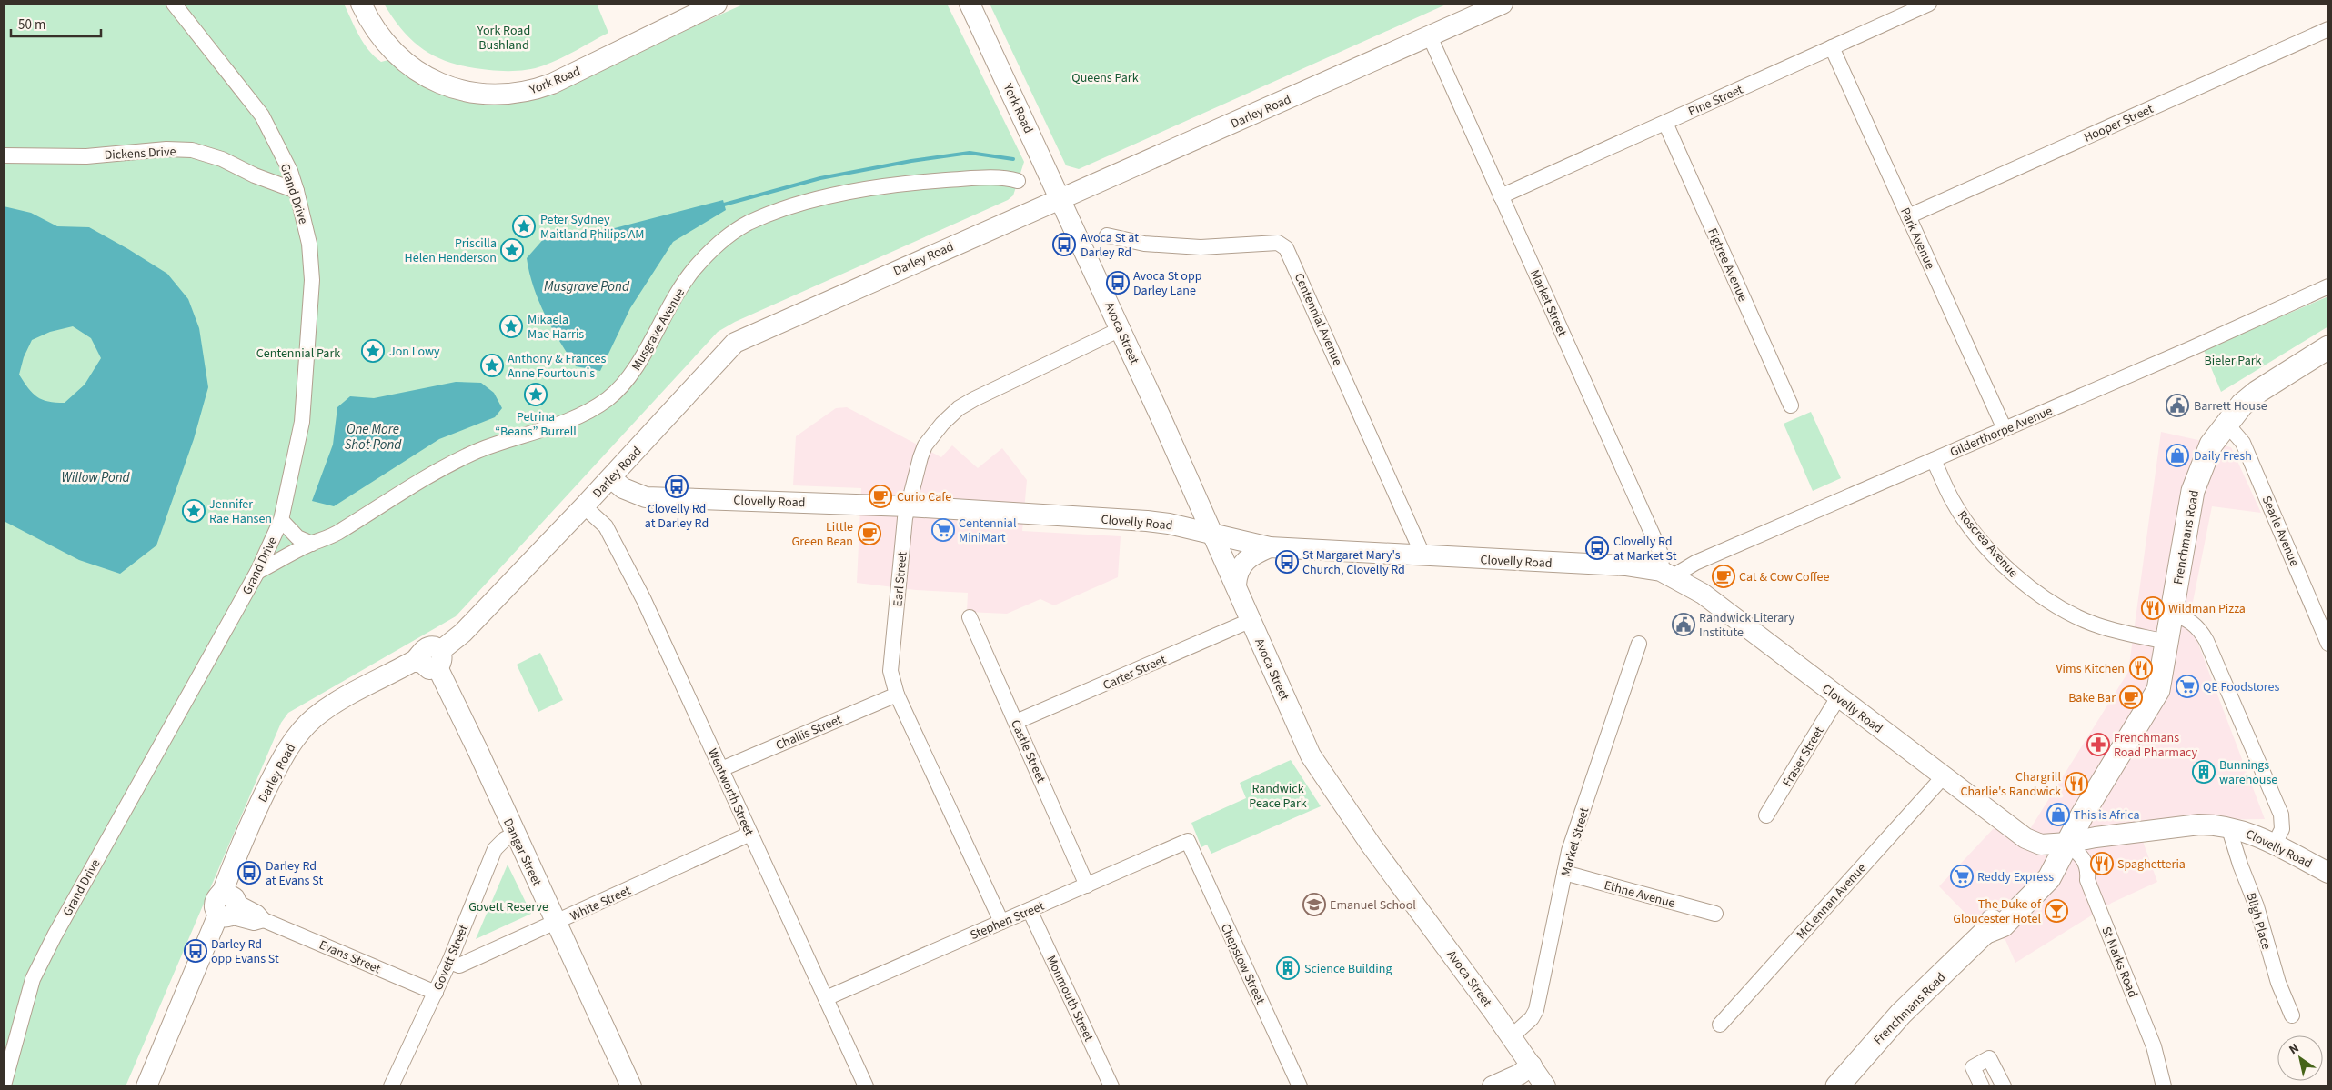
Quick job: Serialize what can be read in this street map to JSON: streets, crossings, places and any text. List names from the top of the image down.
{
  "streets": {
    "main road": [
      "York Road",
      "Darley Road",
      "Avoca Street",
      "Clovelly Road",
      "Frenchmans Road",
      "Dangar Street"
    ],
    "street": [
      "Pine Street",
      "Hooper Street",
      "Dickens Drive",
      "Grand Drive",
      "Park Avenue",
      "Figtree Avenue",
      "Market Street",
      "Centennial Avenue",
      "Musgrave Avenue",
      "Gilderthorpe Avenue",
      "Searle Avenue",
      "Roscrea Avenue",
      "Earl Street",
      "Carter Street",
      "Challis Street",
      "Castle Street",
      "Fraser Street",
      "Wentworth Street",
      "Ethne Avenue",
      "McLennan Avenue",
      "White Street",
      "Stephen Street",
      "Bligh Place",
      "Evans Street",
      "Govett Street",
      "St Marks Road",
      "Chepstow Street",
      "Monmouth Street"
    ]
  },
  "crossings": [
    ["York Road", "Darley Road"],
    ["York Road", "Avoca Street"],
    ["Pine Street", "Park Avenue"],
    ["Pine Street", "Figtree Avenue"],
    ["Pine Street", "Market Street"],
    ["Darley Road", "Market Street"],
    ["Darley Road", "Avoca Street"],
    ["Darley Road", "Clovelly Road"],
    ["Darley Road", "Wentworth Street"],
    ["Darley Road", "Dangar Street"],
    ["Darley Road", "Evans Street"],
    ["Hooper Street", "Park Avenue"],
    ["Dickens Drive", "Grand Drive"],
    ["Grand Drive", "Musgrave Avenue"],
    ["Park Avenue", "Gilderthorpe Avenue"],
    ["Market Street", "Avoca Street"],
    ["Market Street", "Gilderthorpe Avenue"],
    ["Market Street", "Clovelly Road"],
    ["Market Street", "Ethne Avenue"],
    ["Centennial Avenue", "Clovelly Road"],
    ["Avoca Street", "Clovelly Road"],
    ["Avoca Street", "Earl Street"],
    ["Avoca Street", "Carter Street"],
    ["Gilderthorpe Avenue", "Clovelly Road"],
    ["Gilderthorpe Avenue", "Roscrea Avenue"],
    ["Clovelly Road", "Frenchmans Road"],
    ["Clovelly Road", "Earl Street"],
    ["Clovelly Road", "Fraser Street"],
    ["Clovelly Road", "McLennan Avenue"],
    ["Clovelly Road", "Bligh Place"],
    ["Clovelly Road", "St Marks Road"],
    ["Searle Avenue", "Frenchmans Road"],
    ["Frenchmans Road", "Roscrea Avenue"],
    ["Frenchmans Road", "St Marks Road"],
    ["Earl Street", "Challis Street"],
    ["Earl Street", "Stephen Street"],
    ["Carter Street", "Castle Street"],
    ["Challis Street", "Wentworth Street"],
    ["Castle Street", "Stephen Street"],
    ["Wentworth Street", "White Street"],
    ["Wentworth Street", "Stephen Street"],
    ["Dangar Street", "White Street"],
    ["Dangar Street", "Govett Street"],
    ["White Street", "Govett Street"],
    ["Stephen Street", "Chepstow Street"],
    ["Stephen Street", "Monmouth Street"],
    ["Evans Street", "Govett Street"]
  ],
  "water": ["Musgrave Pond", "One More Shot Pond", "Willow Pond"],
  "parks": [
    "York Road Bushland",
    "Queens Park",
    "Centennial Park",
    "Bieler Park",
    "Randwick Peace Park",
    "Govett Reserve"
  ],
  "places": {
    "place": [
      "Peter Sydney Maitland Philips AM",
      "Priscilla Helen Henderson",
      "Mikaela Mae Harris",
      "Jon Lowy",
      "Anthony & Frances Anne Fourtounis",
      "Petrina “Beans” Burrell",
      "Jennifer Rae Hansen"
    ],
    "bus stop": [
      "Avoca St at Darley Rd",
      "Avoca St opp Darley Lane",
      "Clovelly Rd at Darley Rd",
      "Clovelly Rd at Market St",
      "St Margaret Mary's Church, Clovelly Rd",
      "Darley Rd at Evans St",
      "Darley Rd opp Evans St"
    ],
    "public building": ["Barrett House", "Randwick Literary Institute"],
    "shop": ["Daily Fresh", "This is Africa"],
    "cafe": [
      "Curio Cafe",
      "Little Green Bean",
      "Cat & Cow Coffee",
      "Bake Bar"
    ],
    "supermarket": ["Centennial MiniMart", "QE Foodstores", "Reddy Express"],
    "restaurant": [
      "Wildman Pizza",
      "Vims Kitchen",
      "Chargrill Charlie's Randwick",
      "Spaghetteria"
    ],
    "pharmacy": ["Frenchmans Road Pharmacy"],
    "building": ["Bunnings warehouse", "Science Building"],
    "school or university": ["Emanuel School"],
    "bar": ["The Duke of Gloucester Hotel"]
  },
  "scale_bar": "50 m",
  "north": "top left"
}
